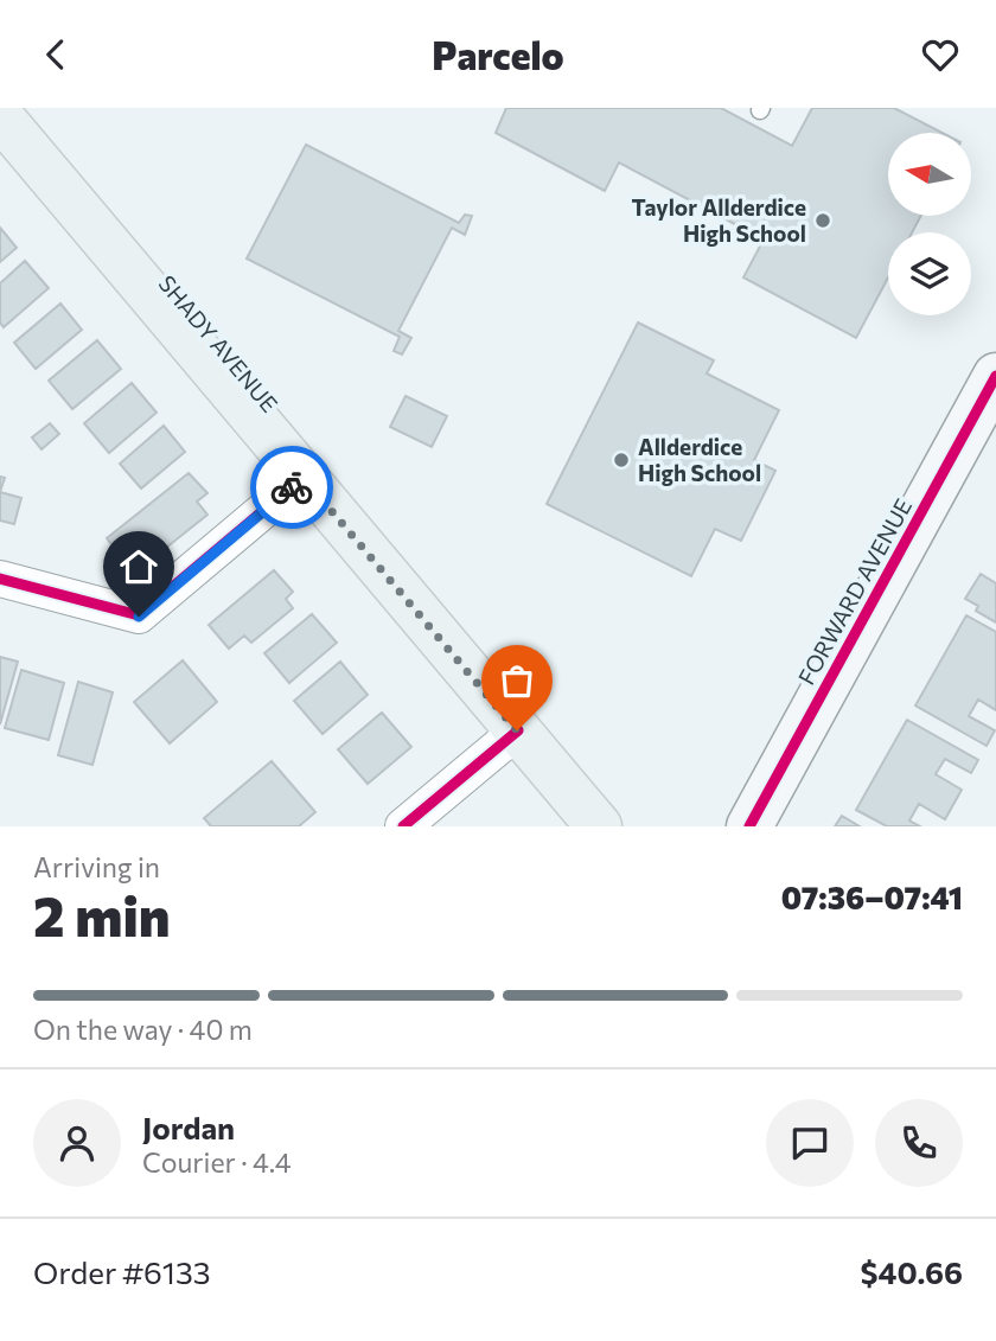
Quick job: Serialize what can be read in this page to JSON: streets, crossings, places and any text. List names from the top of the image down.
{
  "streets": {
    "main road": ["SHADY AVENUE", "FORWARD AVENUE"]
  },
  "places": ["Taylor Allderdice High School", "Allderdice High School"],
  "north": "left",
  "page": {
    "header": "Parcelo",
    "heading": ["2 min", "Arriving in", "07:36–07:41"],
    "panel": [
      "Jordan",
      "Courier · 4.4",
      "Order #6133",
      "$40.66"
    ],
    "bar": "On the way · 40 m"
  }
}
